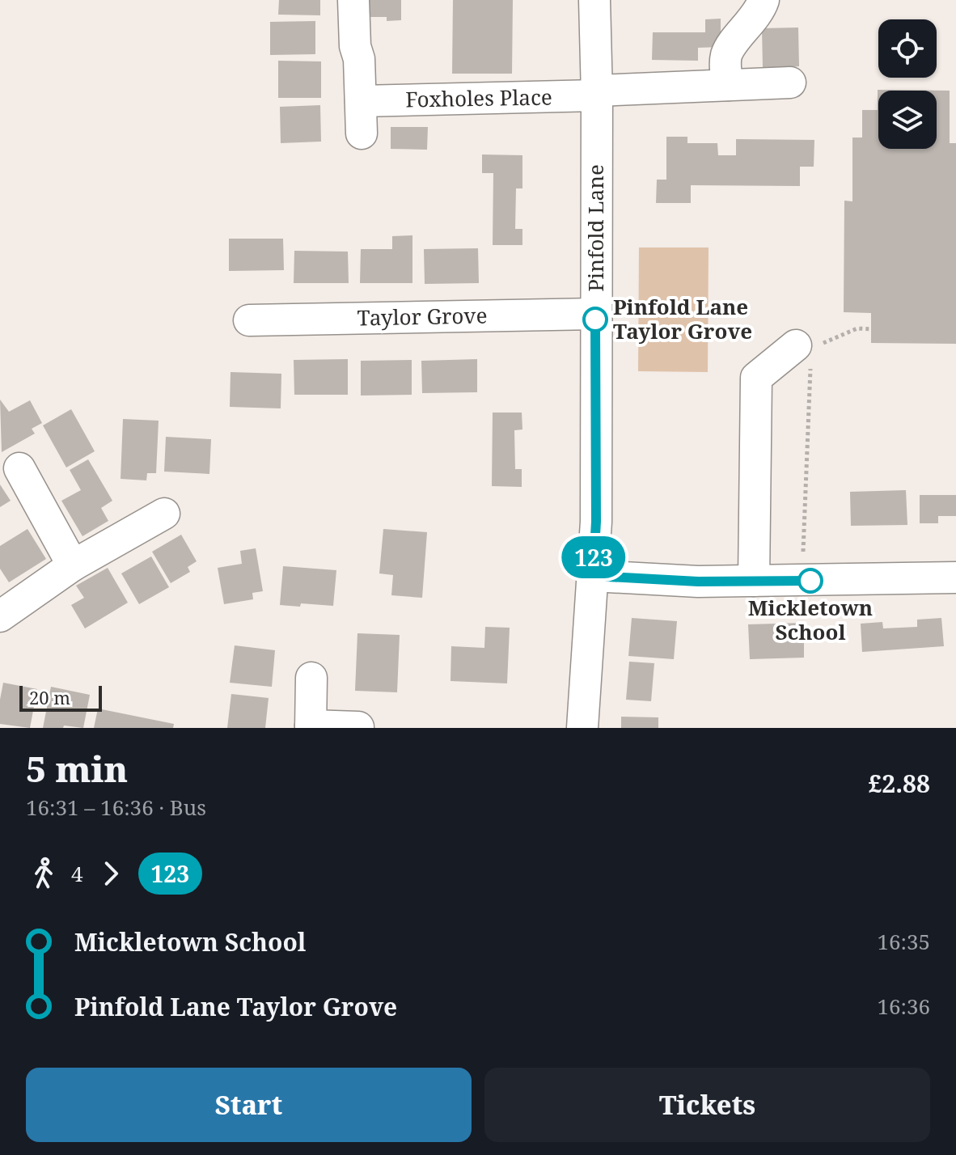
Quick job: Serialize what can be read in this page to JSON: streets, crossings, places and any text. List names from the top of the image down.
{
  "streets": {
    "street": ["Foxholes Place", "Pinfold Lane", "Taylor Grove"]
  },
  "crossings": [
    ["Foxholes Place", "Pinfold Lane"],
    ["Pinfold Lane", "Taylor Grove"]
  ],
  "places": ["Pinfold Lane Taylor Grove", "Mickletown School"],
  "lines": ["bus line 123"],
  "scale_bar": "20 m",
  "page": {
    "on_map": "123",
    "scale": "20 m",
    "heading": ["5 min", "16:31 – 16:36 · Bus", "£2.88"],
    "legs": ["4", "123"],
    "list": [
      {
        "name": "Mickletown School",
        "value": "16:35"
      },
      {
        "name": "Pinfold Lane Taylor Grove",
        "value": "16:36"
      }
    ],
    "buttons": ["Start", "Tickets"]
  }
}
